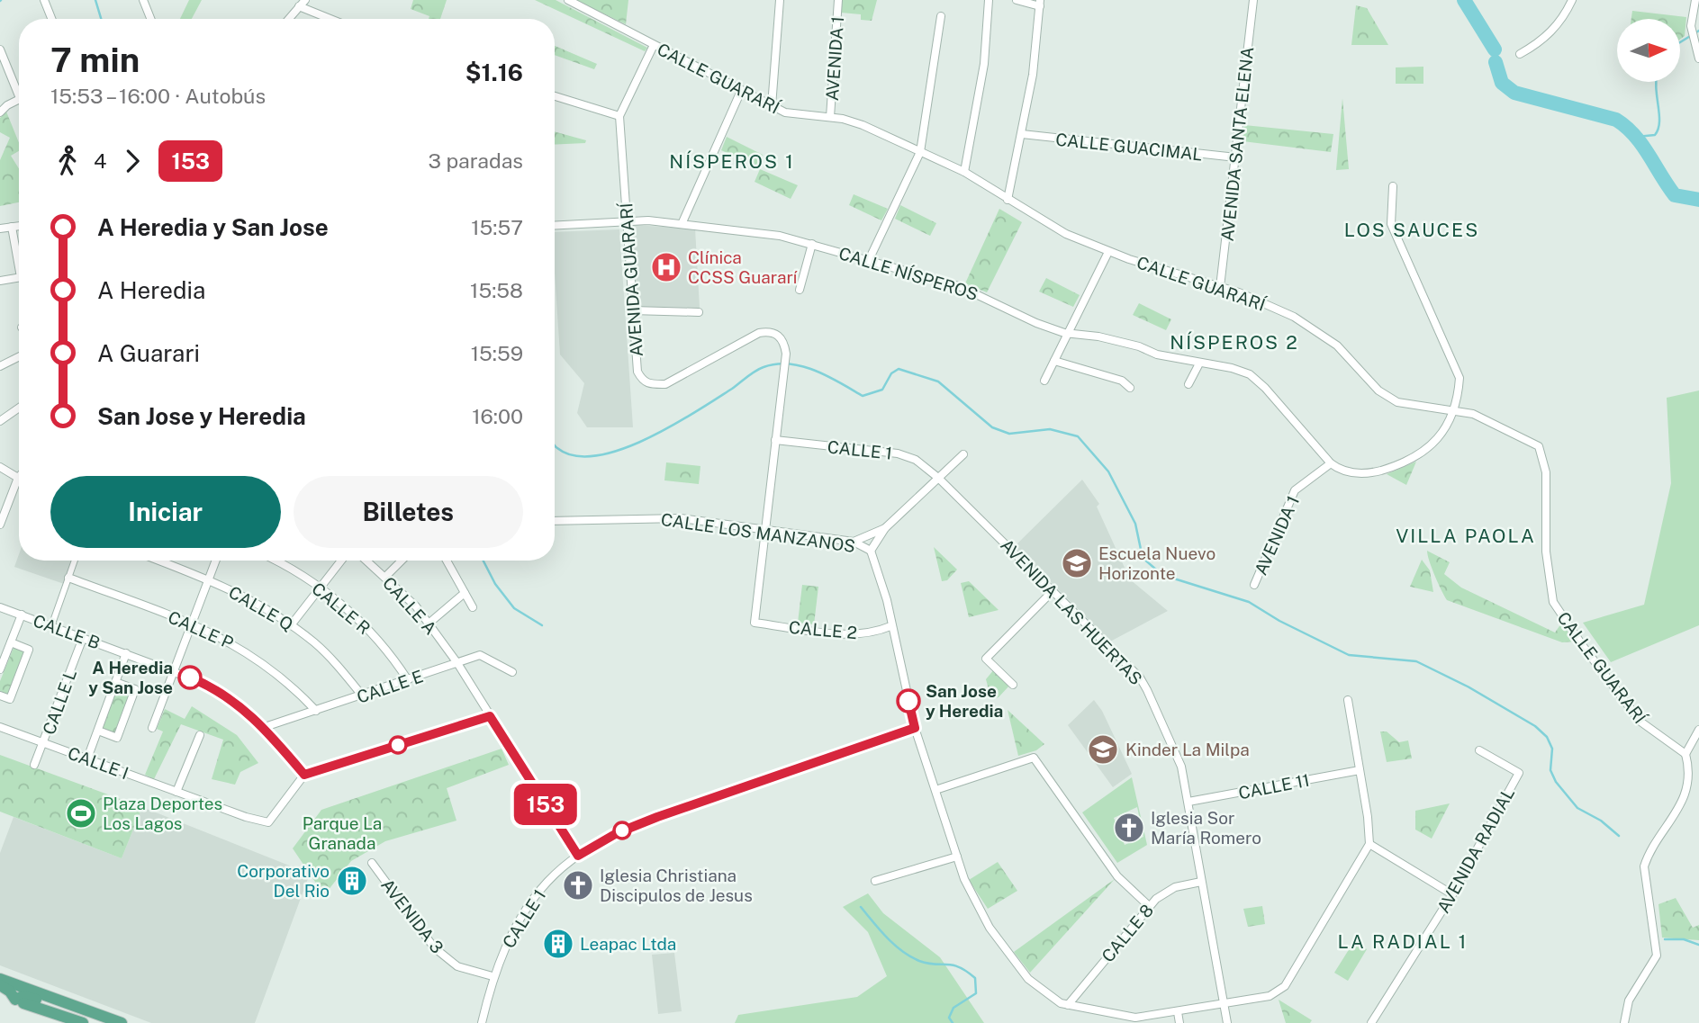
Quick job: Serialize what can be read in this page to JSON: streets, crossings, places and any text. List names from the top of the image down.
{
  "streets": {
    "street": [
      "AVENIDA 1",
      "CALLE GUARARÍ",
      "AVENIDA SANTA ELENA",
      "CALLE GUACIMAL",
      "CALLE NÍSPEROS",
      "AVENIDA GUARARÍ",
      "CALLE 1",
      "CALLE LOS MANZANOS",
      "CALLE A",
      "CALLE Q",
      "CALLE R",
      "AVENIDA LAS HUERTAS",
      "CALLE P",
      "CALLE 2",
      "CALLE B",
      "CALLE E",
      "CALLE L",
      "CALLE I",
      "CALLE 11",
      "AVENIDA RADIAL",
      "AVENIDA 3",
      "CALLE 8"
    ]
  },
  "crossings": [
    ["AVENIDA 1", "CALLE GUARARÍ"],
    ["AVENIDA 1", "CALLE NÍSPEROS"],
    ["CALLE GUARARÍ", "AVENIDA SANTA ELENA"],
    ["CALLE GUARARÍ", "CALLE NÍSPEROS"],
    ["CALLE GUARARÍ", "AVENIDA GUARARÍ"],
    ["AVENIDA SANTA ELENA", "CALLE GUACIMAL"],
    ["CALLE NÍSPEROS", "AVENIDA GUARARÍ"],
    ["AVENIDA GUARARÍ", "CALLE 1"],
    ["AVENIDA GUARARÍ", "CALLE LOS MANZANOS"],
    ["AVENIDA GUARARÍ", "CALLE 2"],
    ["CALLE 1", "CALLE LOS MANZANOS"],
    ["CALLE 1", "AVENIDA LAS HUERTAS"],
    ["CALLE 1", "AVENIDA 3"],
    ["CALLE LOS MANZANOS", "AVENIDA LAS HUERTAS"],
    ["CALLE A", "CALLE E"],
    ["CALLE Q", "CALLE E"],
    ["CALLE R", "CALLE E"],
    ["AVENIDA LAS HUERTAS", "CALLE 11"],
    ["AVENIDA LAS HUERTAS", "CALLE 8"],
    ["CALLE P", "CALLE E"],
    ["CALLE B", "CALLE E"],
    ["CALLE B", "CALLE L"],
    ["CALLE B", "CALLE I"],
    ["CALLE L", "CALLE I"]
  ],
  "districts": [
    "NÍSPEROS 1",
    "LOS SAUCES",
    "NÍSPEROS 2",
    "VILLA PAOLA",
    "LA RADIAL 1"
  ],
  "parks": ["Parque La Granada"],
  "places": {
    "hospital": ["Clínica CCSS Guararí"],
    "school or university": ["Escuela Nuevo Horizonte", "Kinder La Milpa"],
    "other": ["A Heredia y San Jose", "San Jose y Heredia"],
    "sports": ["Plaza Deportes Los Lagos"],
    "church": ["Iglesia Sor María Romero", "Iglesia Christiana Discipulos de Jesus"],
    "building": ["Corporativo Del Rio", "Leapac Ltda"]
  },
  "lines": ["bus line 153"],
  "north": "right",
  "page": {
    "on_map": "153",
    "heading": ["7 min", "15:53 – 16:00 · Autobús", "$1.16"],
    "legs": ["4", "153", "3 paradas"],
    "list": [
      {
        "name": "A Heredia y San Jose",
        "value": "15:57"
      },
      {
        "name": "A Heredia",
        "value": "15:58"
      },
      {
        "name": "A Guarari",
        "value": "15:59"
      },
      {
        "name": "San Jose y Heredia",
        "value": "16:00"
      }
    ],
    "buttons": ["Iniciar", "Billetes"]
  }
}
